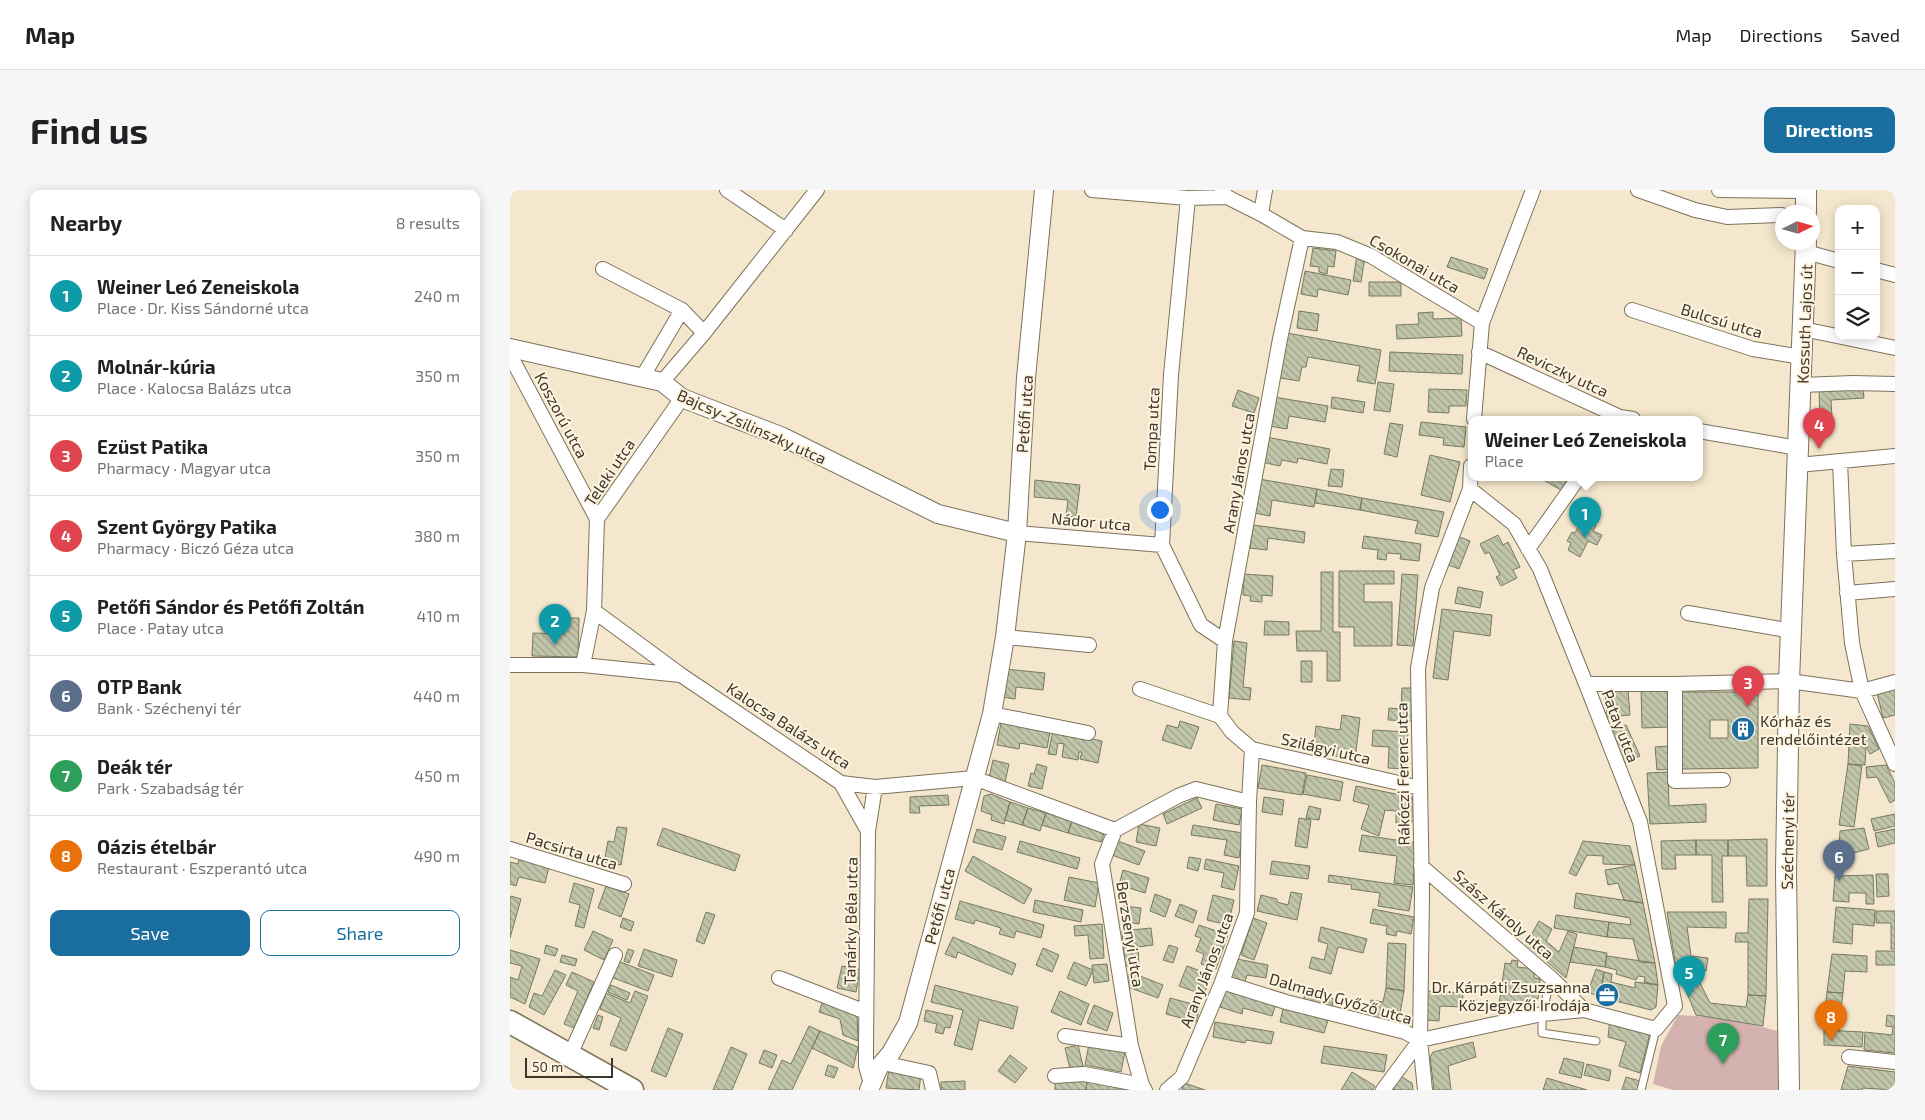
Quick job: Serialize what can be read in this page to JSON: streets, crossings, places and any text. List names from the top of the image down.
{
  "streets": {
    "main road": ["Kossuth Lajos út", "Széchenyi tér"],
    "street": [
      "Csokonai utca",
      "Bulcsú utca",
      "Reviczky utca",
      "Petőfi utca",
      "Koszorú utca",
      "Bajcsy-Zsilinszky utca",
      "Tompa utca",
      "Teleki utca",
      "Arany János utca",
      "Nádor utca",
      "Kalocsa Balázs utca",
      "Patay utca",
      "Szilágyi utca",
      "Rákóczi Ferenc utca",
      "Pacsirta utca",
      "Szász Károly utca",
      "Tanárky Béla utca",
      "Berzsenyi utca",
      "Dalmady Győző utca"
    ]
  },
  "crossings": [
    ["Csokonai utca", "Arany János utca"],
    ["Bulcsú utca", "Kossuth Lajos út"],
    ["Kossuth Lajos út", "Széchenyi tér"],
    ["Petőfi utca", "Bajcsy-Zsilinszky utca"],
    ["Petőfi utca", "Nádor utca"],
    ["Petőfi utca", "Kalocsa Balázs utca"],
    ["Petőfi utca", "Tanárky Béla utca"],
    ["Koszorú utca", "Teleki utca"],
    ["Bajcsy-Zsilinszky utca", "Teleki utca"],
    ["Bajcsy-Zsilinszky utca", "Nádor utca"],
    ["Tompa utca", "Arany János utca"],
    ["Tompa utca", "Nádor utca"],
    ["Teleki utca", "Kalocsa Balázs utca"],
    ["Arany János utca", "Szilágyi utca"],
    ["Arany János utca", "Dalmady Győző utca"],
    ["Kalocsa Balázs utca", "Tanárky Béla utca"],
    ["Patay utca", "Rákóczi Ferenc utca"],
    ["Patay utca", "Dalmady Győző utca"],
    ["Szilágyi utca", "Rákóczi Ferenc utca"],
    ["Rákóczi Ferenc utca", "Szász Károly utca"],
    ["Rákóczi Ferenc utca", "Dalmady Győző utca"],
    ["Szász Károly utca", "Dalmady Győző utca"]
  ],
  "places": {
    "building": ["Kórház és rendelőintézet"],
    "office": ["Dr. Kárpáti Zsuzsanna Közjegyzői Irodája"]
  },
  "scale_bar": "50 m",
  "north": "right",
  "page": {
    "header": "Map",
    "nav": ["Map", "Directions", "Saved"],
    "buttons": [
      "Directions",
      ["Save", "Share"]
    ],
    "title": "Find us",
    "heading": ["Nearby", "8 results"],
    "map_buttons": ["+", "−"],
    "list": [
      {
        "mark": "1",
        "name": "Weiner Leó Zeneiskola",
        "note": "Place · Dr. Kiss Sándorné utca",
        "value": "240 m"
      },
      {
        "mark": "2",
        "name": "Molnár-kúria",
        "note": "Place · Kalocsa Balázs utca",
        "value": "350 m"
      },
      {
        "mark": "3",
        "name": "Ezüst Patika",
        "note": "Pharmacy · Magyar utca",
        "value": "350 m"
      },
      {
        "mark": "4",
        "name": "Szent György Patika",
        "note": "Pharmacy · Biczó Géza utca",
        "value": "380 m"
      },
      {
        "mark": "5",
        "name": "Petőfi Sándor és Petőfi Zoltán",
        "note": "Place · Patay utca",
        "value": "410 m"
      },
      {
        "mark": "6",
        "name": "OTP Bank",
        "note": "Bank · Széchenyi tér",
        "value": "440 m"
      },
      {
        "mark": "7",
        "name": "Deák tér",
        "note": "Park · Szabadság tér",
        "value": "450 m"
      },
      {
        "mark": "8",
        "name": "Oázis ételbár",
        "note": "Restaurant · Eszperantó utca",
        "value": "490 m"
      }
    ],
    "pins": [
      "4",
      "1",
      "2",
      "3",
      "6",
      "5",
      "8",
      "7"
    ],
    "popup": ["Weiner Leó Zeneiskola", "Place"],
    "scale": "50 m"
  }
}
